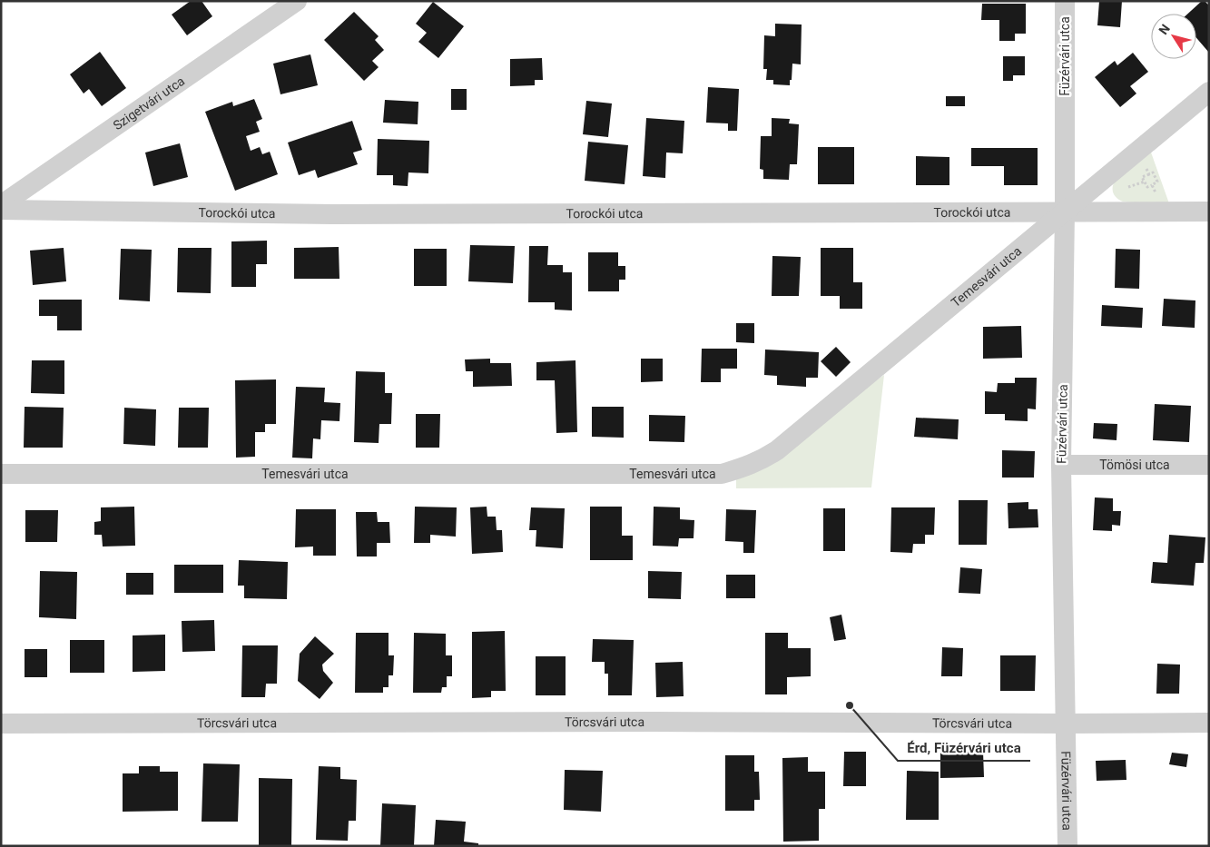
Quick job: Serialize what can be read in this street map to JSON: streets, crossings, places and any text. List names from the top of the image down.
{
  "streets": {
    "street": [
      "Füzérvári utca",
      "Szigetvári utca",
      "Torockói utca",
      "Temesvári utca",
      "Tömösi utca",
      "Törcsvári utca"
    ]
  },
  "crossings": [
    ["Füzérvári utca", "Torockói utca"],
    ["Füzérvári utca", "Temesvári utca"],
    ["Füzérvári utca", "Tömösi utca"],
    ["Füzérvári utca", "Törcsvári utca"],
    ["Torockói utca", "Temesvári utca"]
  ],
  "places": ["Érd, Füzérvári utca"],
  "north": "top left"
}
